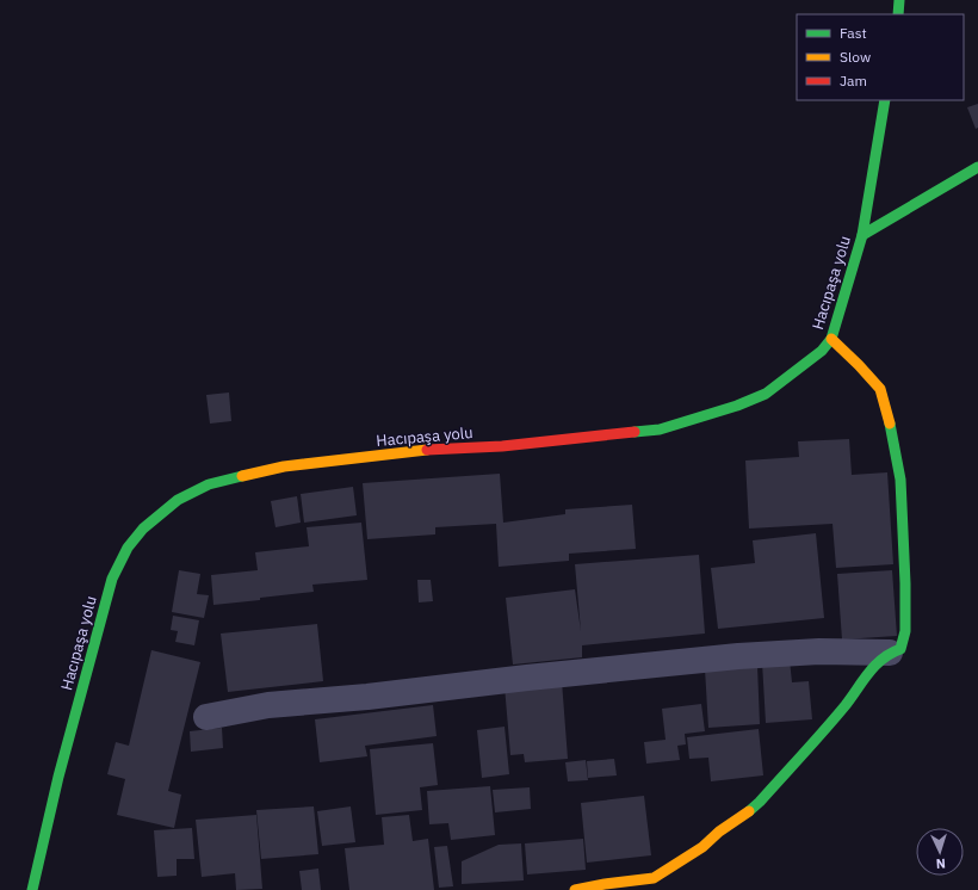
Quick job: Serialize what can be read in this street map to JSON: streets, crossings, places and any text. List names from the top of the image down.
{
  "streets": {
    "main road": ["Hacıpaşa yolu"]
  },
  "legend": ["Fast", "Slow", "Jam"],
  "north": "bottom"
}
